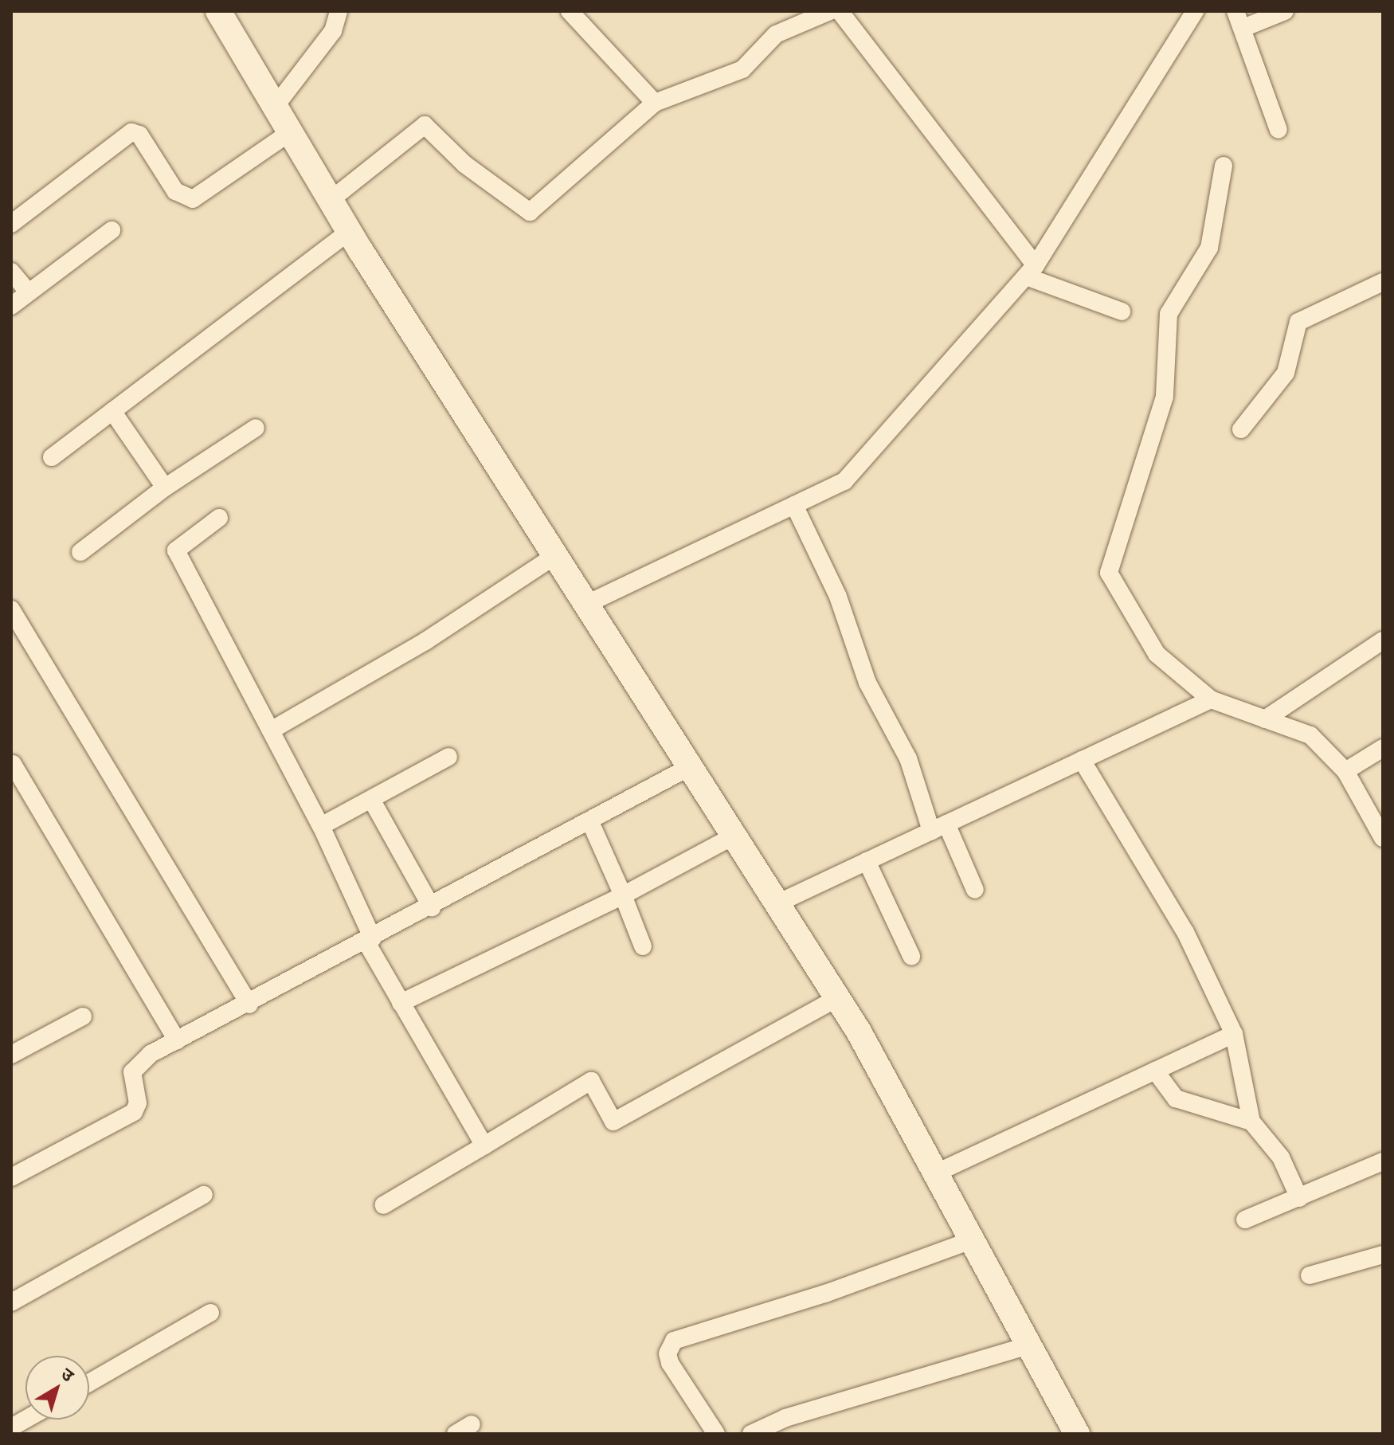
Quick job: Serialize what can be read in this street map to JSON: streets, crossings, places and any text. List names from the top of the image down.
{
  "north": "top right"
}
